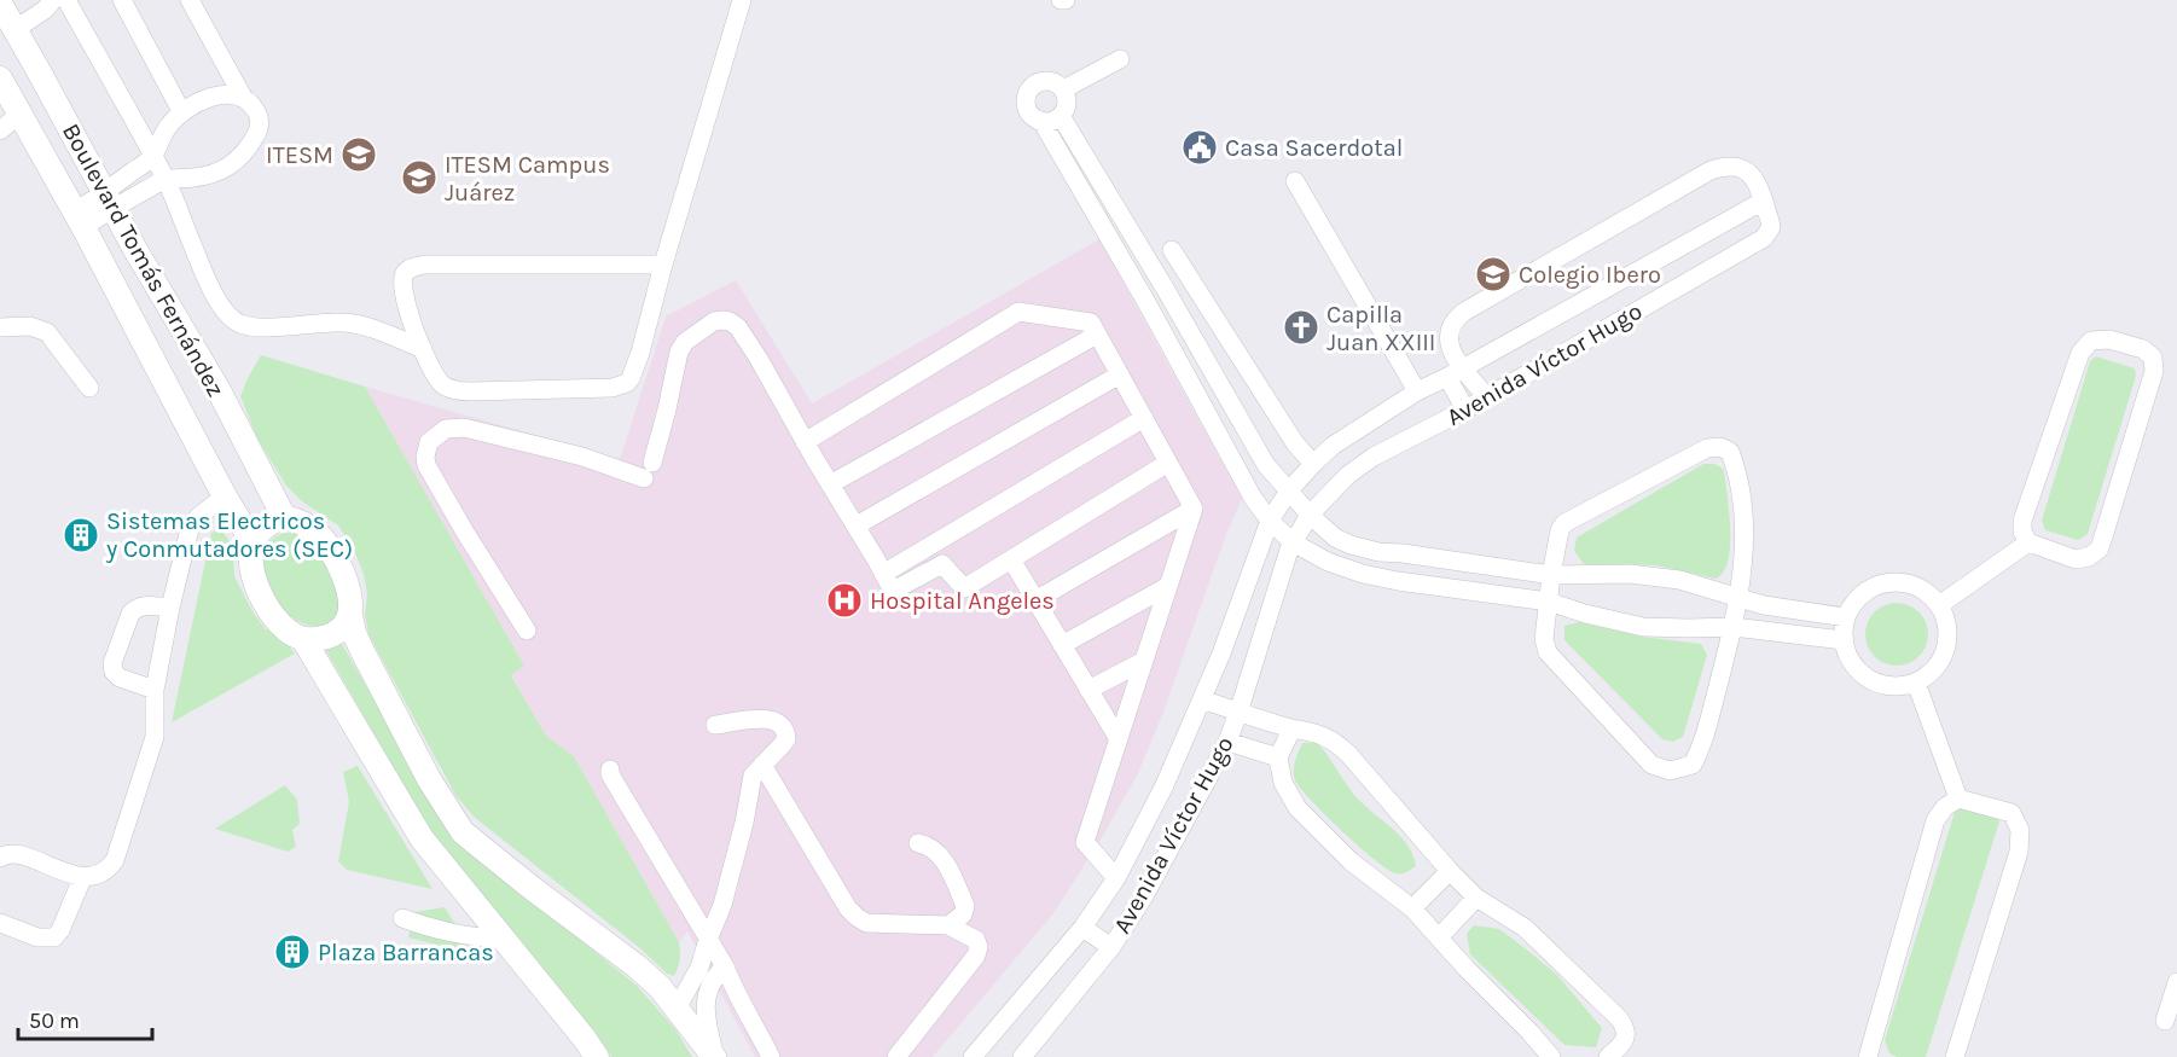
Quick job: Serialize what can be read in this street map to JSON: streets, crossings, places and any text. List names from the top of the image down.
{
  "streets": {
    "main road": ["Boulevard Tomás Fernández"],
    "street": ["Avenida Víctor Hugo"]
  },
  "places": {
    "public building": ["Casa Sacerdotal"],
    "school or university": ["ITESM", "ITESM Campus Juárez", "Colegio Ibero"],
    "church": ["Capilla Juan XXIII"],
    "building": ["Sistemas Electricos y Conmutadores (SEC)", "Plaza Barrancas"],
    "hospital": ["Hospital Angeles"]
  },
  "scale_bar": "50 m"
}
